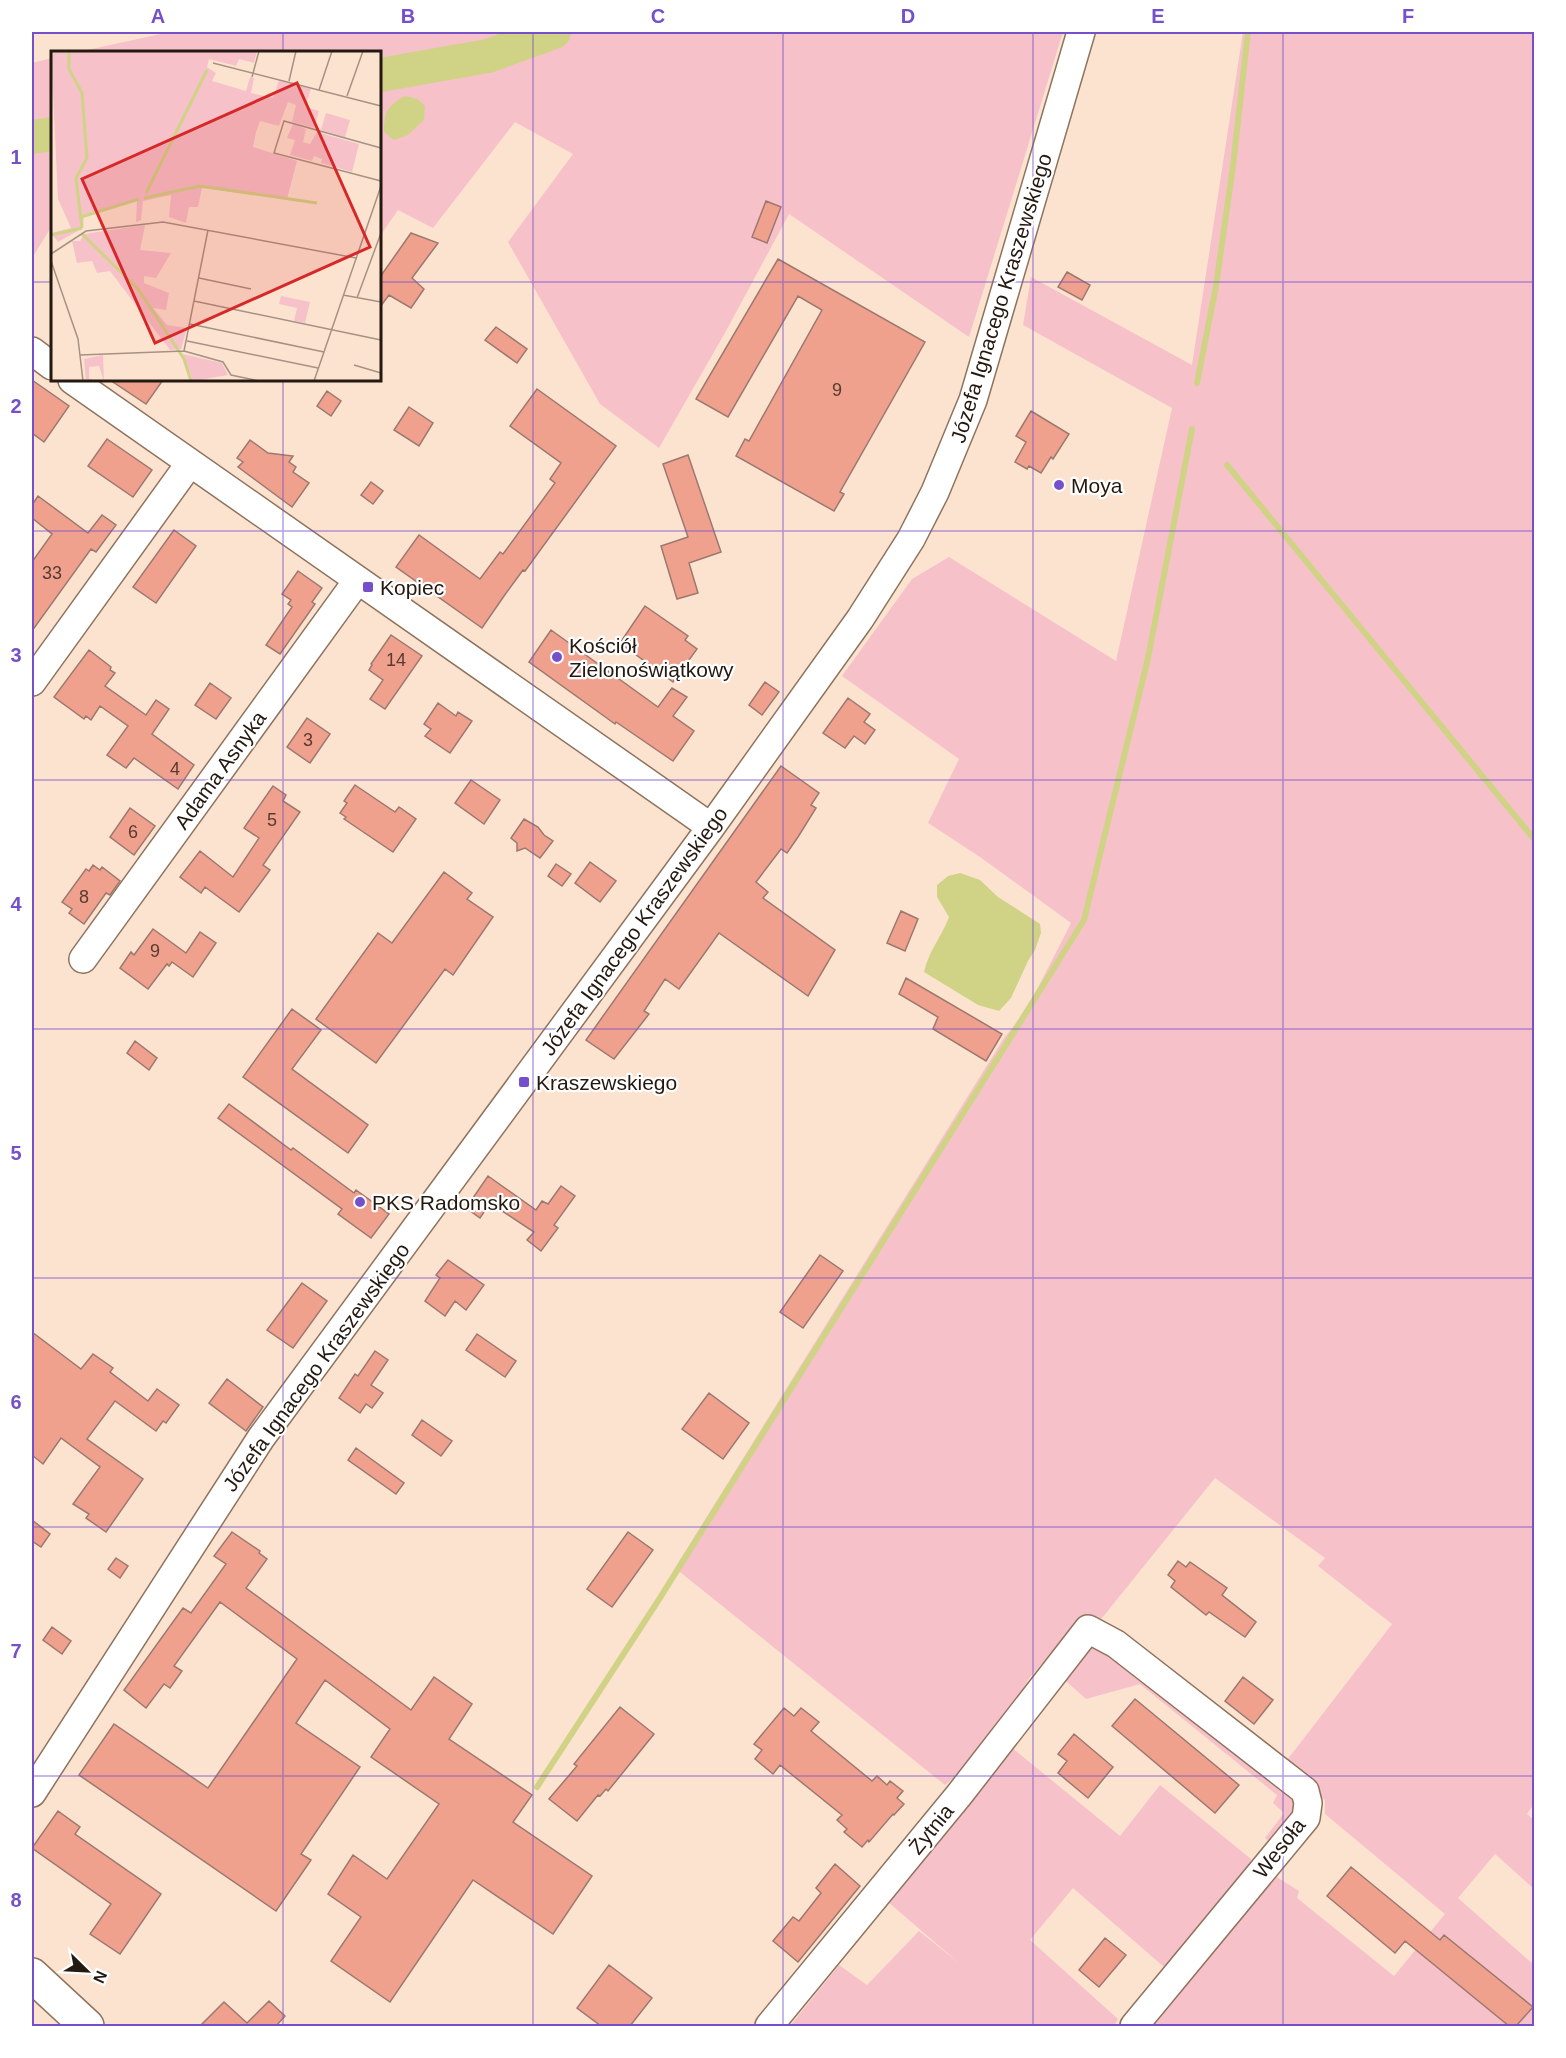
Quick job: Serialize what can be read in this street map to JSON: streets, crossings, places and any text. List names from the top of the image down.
{
  "streets": {
    "street": [
      "Józefa Ignacego Kraszewskiego",
      "Adama Asnyka",
      "Żytnia",
      "Wesoła"
    ]
  },
  "crossings": [
    ["Żytnia", "Wesoła"]
  ],
  "places": {
    "other": ["Moya", "Kościół Zielonoświątkowy", "PKS Radomsko"],
    "transit": ["Kopiec", "Kraszewskiego"]
  },
  "house_numbers": [
    "9",
    "33",
    "14",
    "3",
    "4",
    "5",
    "6",
    "8",
    "9"
  ],
  "north": "bottom right",
  "grid": {
    "columns": [
      "A",
      "B",
      "C",
      "D",
      "E",
      "F"
    ],
    "rows": [
      "1",
      "2",
      "3",
      "4",
      "5",
      "6",
      "7",
      "8"
    ]
  }
}
